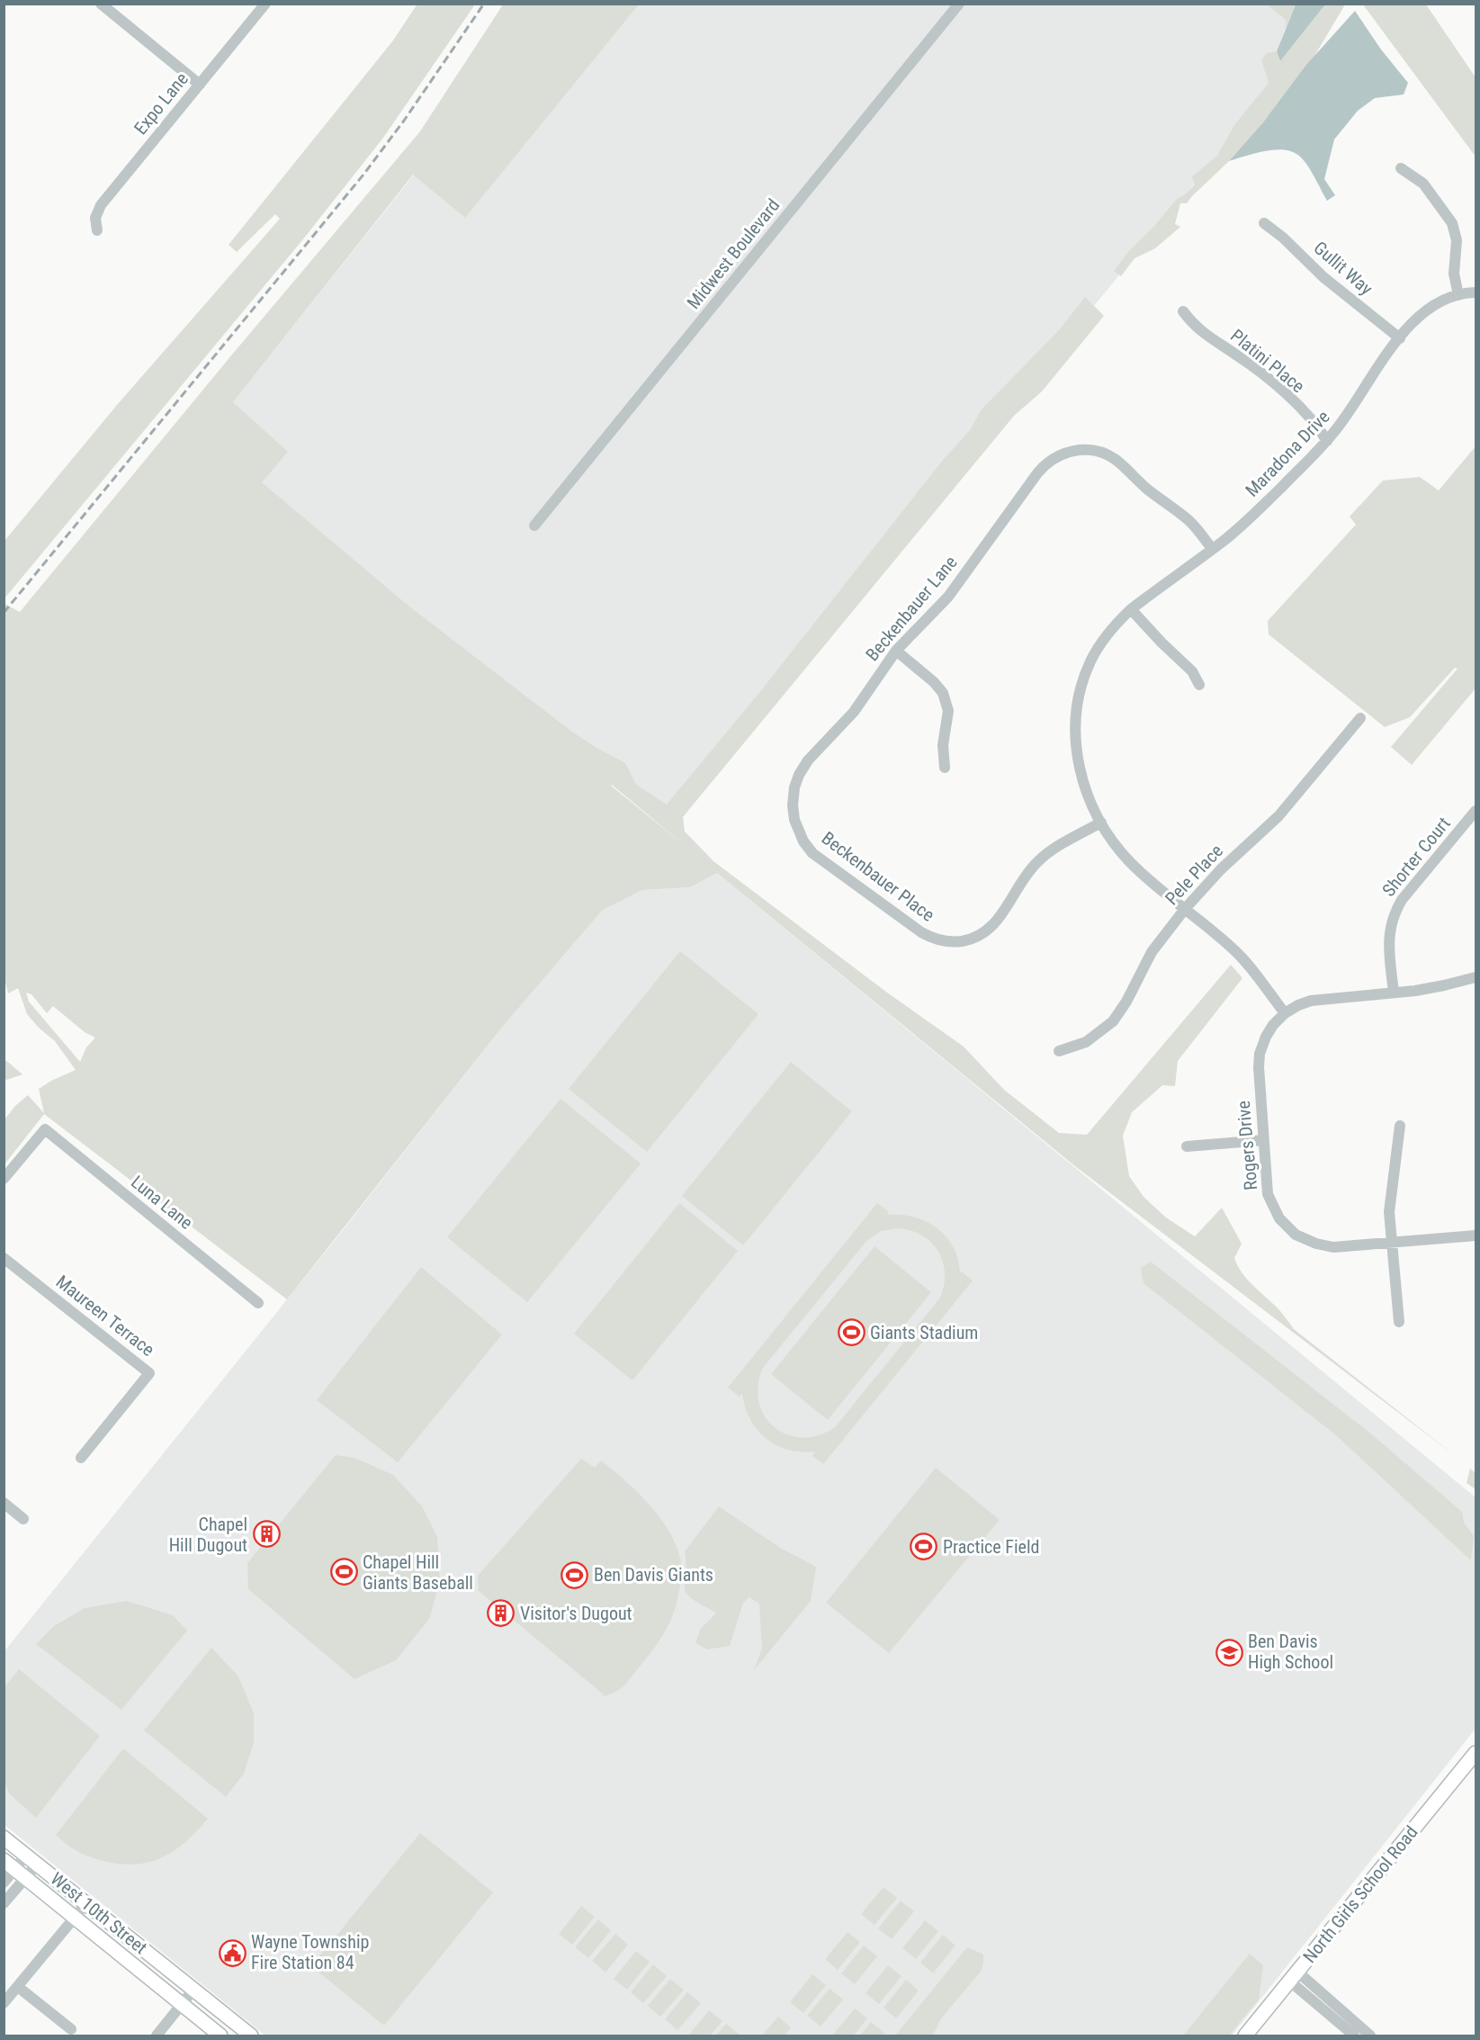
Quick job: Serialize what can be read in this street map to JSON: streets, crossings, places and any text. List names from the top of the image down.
{
  "streets": {
    "main road": ["North Girls School Road", "West 10th Street"],
    "street": [
      "Expo Lane",
      "Midwest Boulevard",
      "Gullit Way",
      "Platini Place",
      "Maradona Drive",
      "Beckenbauer Lane",
      "Shorter Court",
      "Pele Place",
      "Beckenbauer Place",
      "Rogers Drive",
      "Luna Lane",
      "Maureen Terrace"
    ]
  },
  "crossings": [
    ["Gullit Way", "Maradona Drive"],
    ["Platini Place", "Maradona Drive"],
    ["Maradona Drive", "Beckenbauer Lane"],
    ["Maradona Drive", "Pele Place"],
    ["Maradona Drive", "Beckenbauer Place"],
    ["Maradona Drive", "Rogers Drive"],
    ["Beckenbauer Lane", "Beckenbauer Place"],
    ["Shorter Court", "Rogers Drive"]
  ],
  "places": {
    "sports": [
      "Giants Stadium",
      "Practice Field",
      "Chapel Hill Giants Baseball",
      "Ben Davis Giants"
    ],
    "building": ["Chapel Hill Dugout", "Visitor's Dugout"],
    "school or university": ["Ben Davis High School"],
    "public building": ["Wayne Township Fire Station 84"]
  }
}
